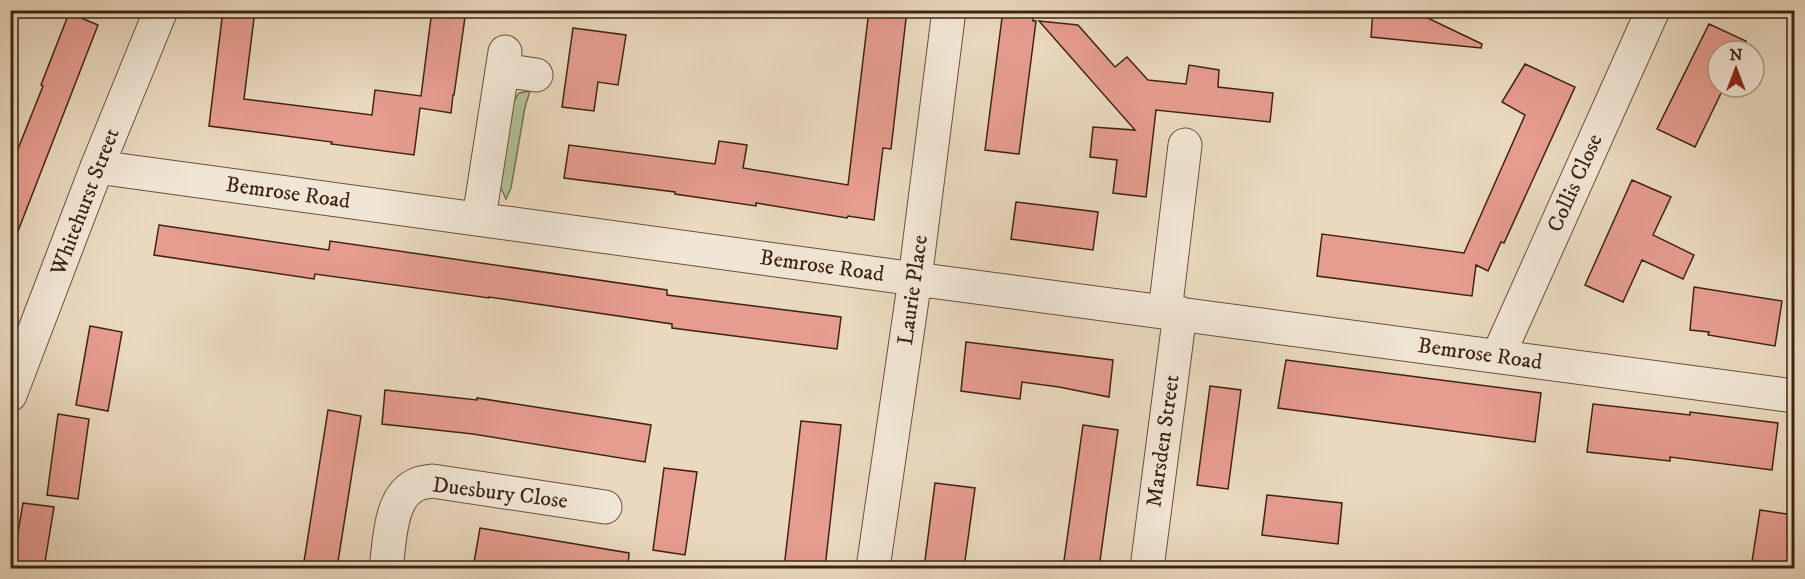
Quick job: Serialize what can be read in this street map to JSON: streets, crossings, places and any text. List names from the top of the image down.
{
  "streets": {
    "street": [
      "Collis Close",
      "Bemrose Road",
      "Whitehurst Street",
      "Laurie Place",
      "Marsden Street",
      "Duesbury Close"
    ]
  },
  "crossings": [
    ["Collis Close", "Bemrose Road"],
    ["Bemrose Road", "Whitehurst Street"],
    ["Bemrose Road", "Laurie Place"],
    ["Bemrose Road", "Marsden Street"]
  ],
  "north": "top"
}
